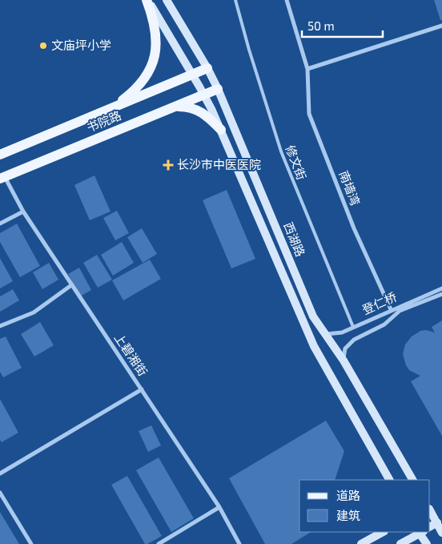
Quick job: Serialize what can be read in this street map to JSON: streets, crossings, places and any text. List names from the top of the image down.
{
  "streets": {
    "main road": ["书院路", "西湖路"],
    "street": ["南墙湾", "登仁桥", "上碧湘街"],
    "lane": ["修文街"]
  },
  "crossings": [
    ["书院路", "西湖路"],
    ["书院路", "上碧湘街"],
    ["修文街", "登仁桥"],
    ["南墙湾", "登仁桥"],
    ["西湖路", "登仁桥"]
  ],
  "places": {
    "other": ["文庙坪小学"],
    "health": ["长沙市中医医院"]
  },
  "legend": ["道路", "建筑"],
  "scale_bar": "50 m"
}
